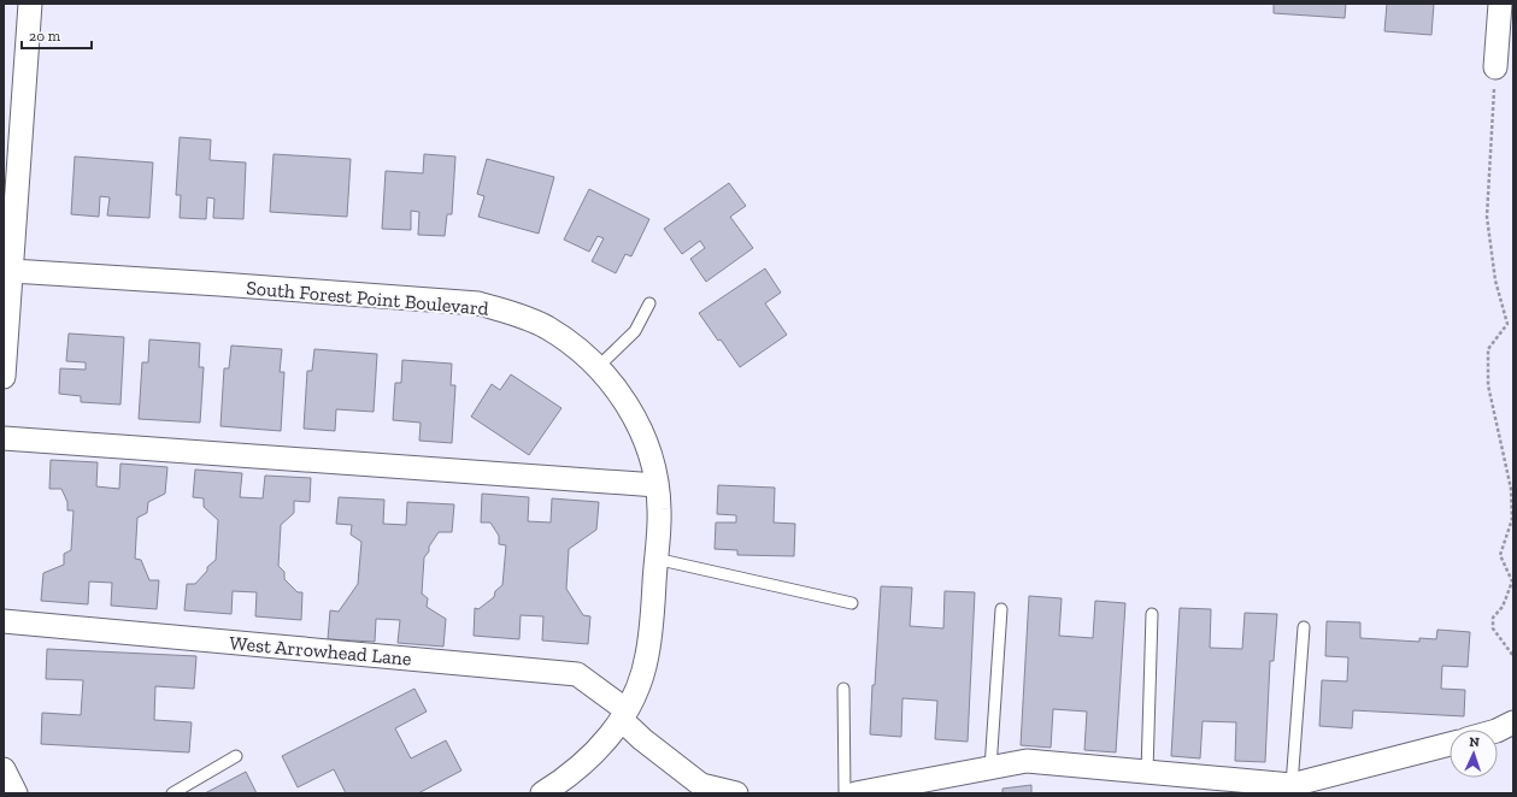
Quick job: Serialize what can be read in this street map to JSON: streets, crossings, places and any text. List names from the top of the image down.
{
  "streets": {
    "street": ["South Forest Point Boulevard", "West Arrowhead Lane"]
  },
  "crossings": [
    ["South Forest Point Boulevard", "West Arrowhead Lane"]
  ],
  "scale_bar": "20 m",
  "north": "top"
}
